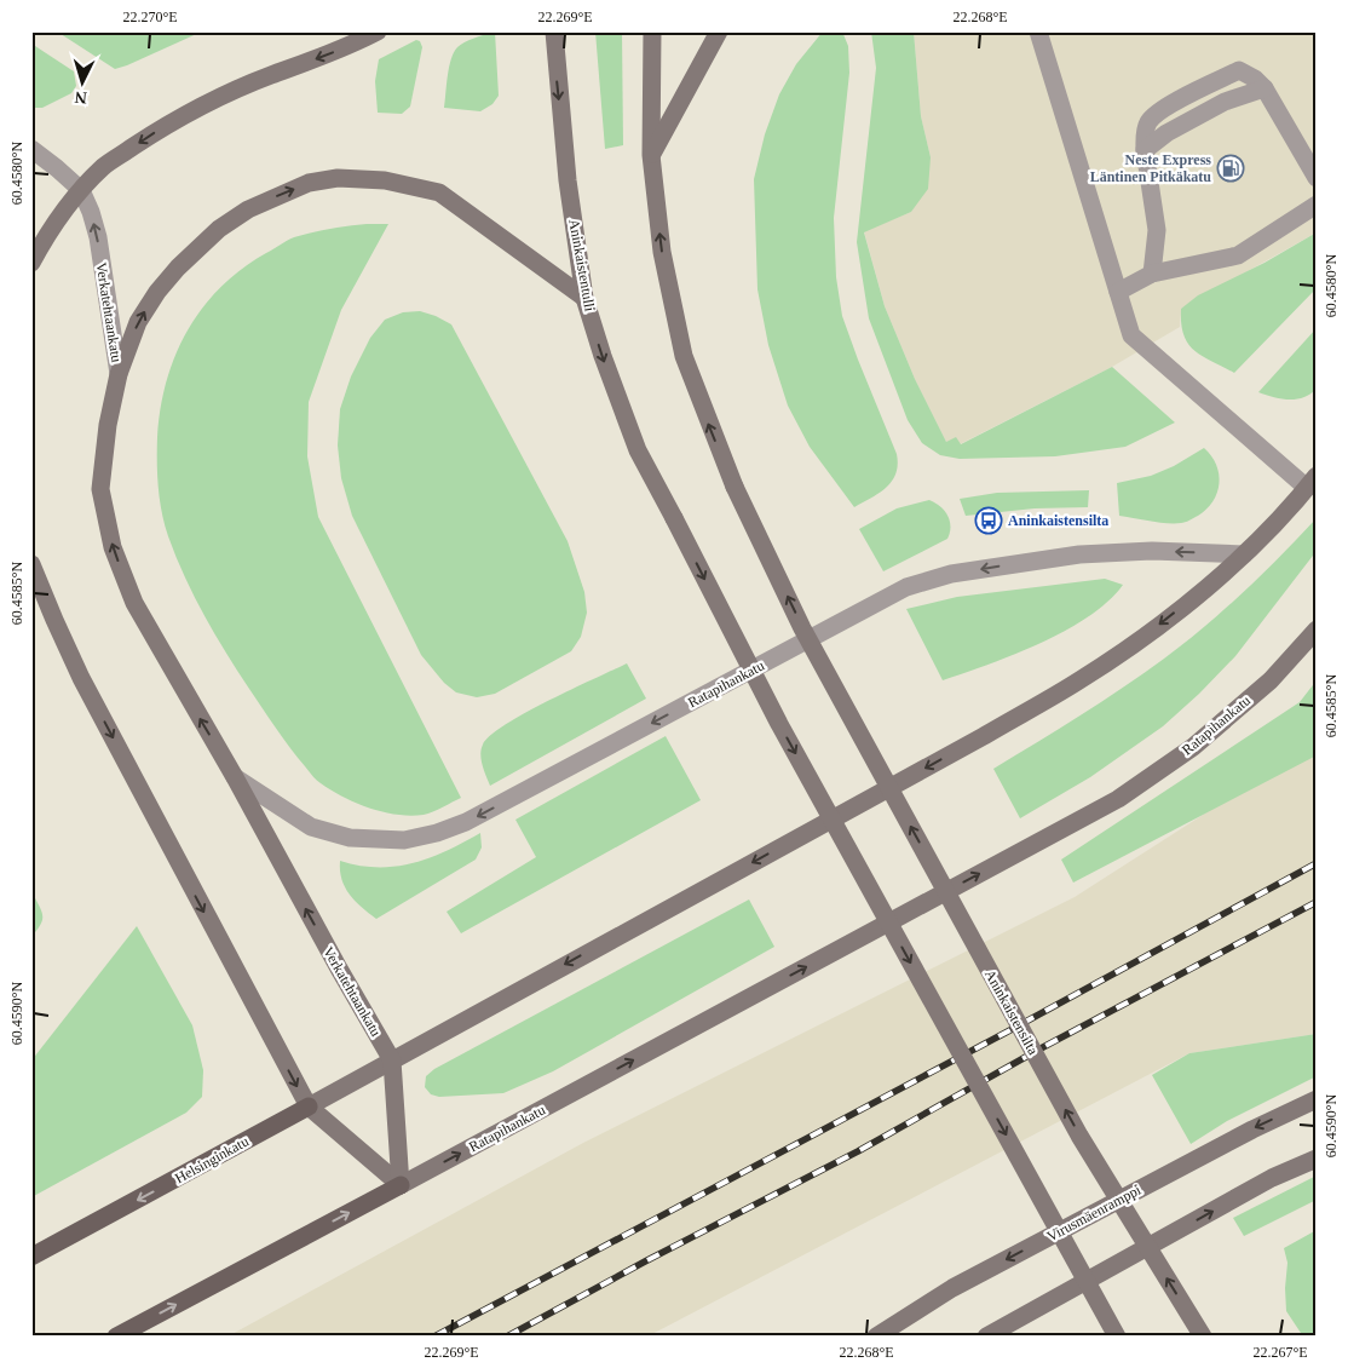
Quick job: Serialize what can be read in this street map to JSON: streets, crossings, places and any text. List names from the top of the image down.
{
  "streets": {
    "main road": [
      "Aninkaistentulli",
      "Verkatehtaankatu",
      "Ratapihankatu",
      "Aninkaistensilta",
      "Helsinginkatu",
      "Virusmäenramppi"
    ]
  },
  "crossings": [
    ["Verkatehtaankatu", "Ratapihankatu"],
    ["Verkatehtaankatu", "Helsinginkatu"]
  ],
  "one_way": ["Aninkaistentulli", "Verkatehtaankatu", "Aninkaistensilta"],
  "places": {
    "fuel station": ["Neste Express Läntinen Pitkäkatu"],
    "bus stop": ["Aninkaistensilta"]
  },
  "north": "bottom",
  "coordinates": [
    "22.270°E",
    "22.269°E",
    "22.268°E",
    "60.4580°N",
    "60.4585°N",
    "60.4590°N",
    "22.267°E"
  ]
}
